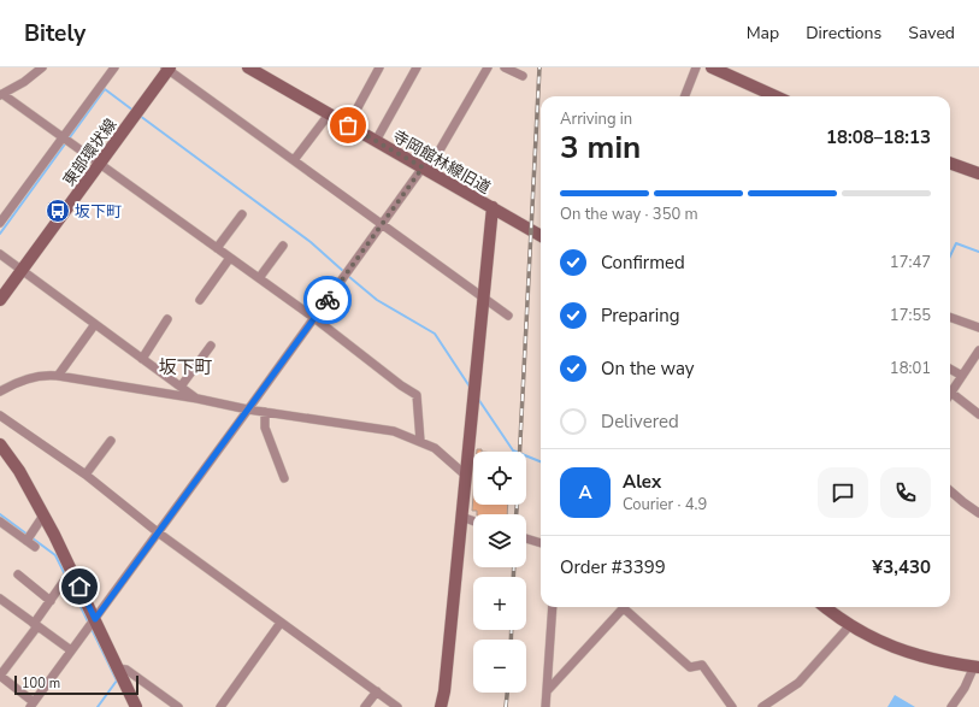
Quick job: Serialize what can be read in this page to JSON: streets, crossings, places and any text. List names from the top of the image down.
{
  "streets": {
    "street": ["東部環状線", "寺岡館林線旧道"]
  },
  "districts": ["坂下町"],
  "places": {
    "bus stop": ["坂下町"]
  },
  "scale_bar": "100 m",
  "page": {
    "header": "Bitely",
    "nav": ["Map", "Directions", "Saved"],
    "heading": ["3 min", "Arriving in", "18:08–18:13"],
    "panel": [
      "Alex",
      "Courier · 4.9",
      "Order #3399",
      "¥3,430"
    ],
    "bar": "On the way · 350 m",
    "list": [
      ["Confirmed", "17:47"],
      ["Preparing", "17:55"],
      ["On the way", "18:01"],
      "Delivered"
    ],
    "map_buttons": ["+", "−"],
    "round": "A",
    "scale": "100 m"
  }
}
